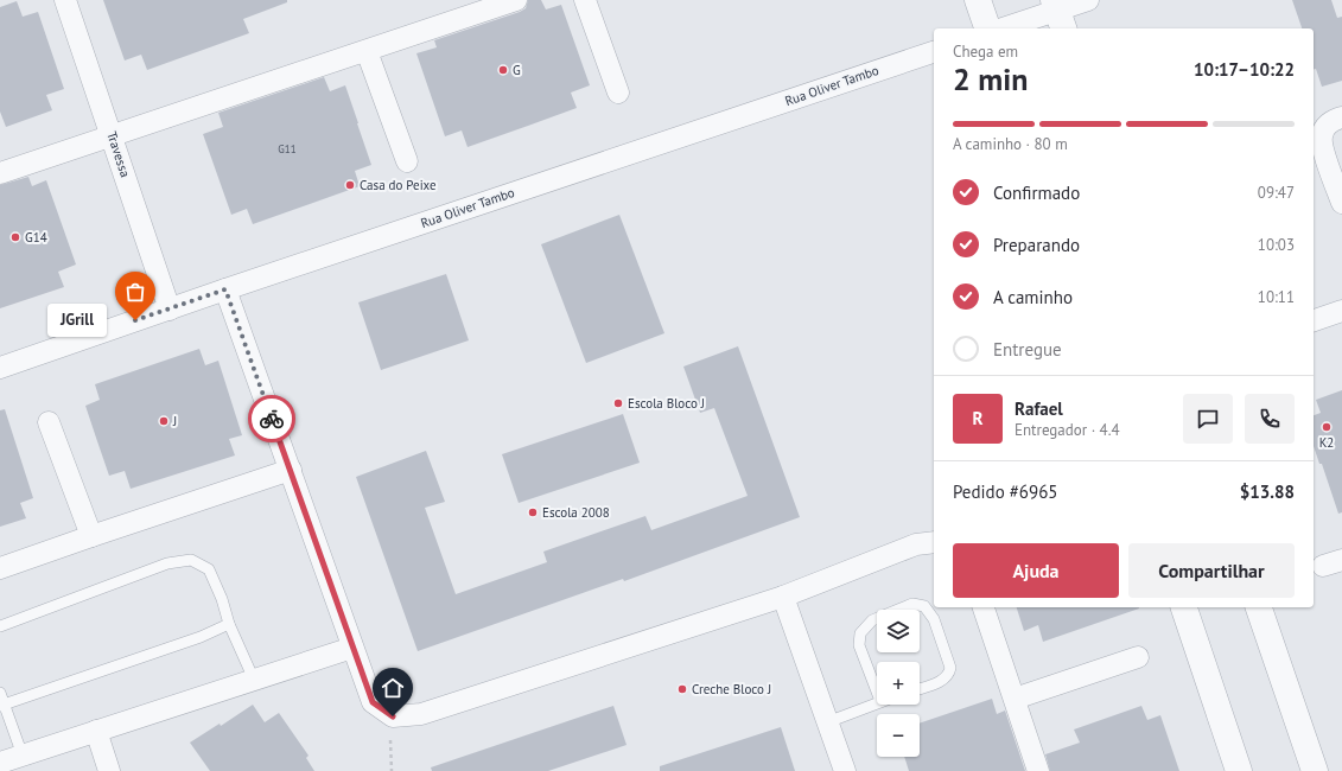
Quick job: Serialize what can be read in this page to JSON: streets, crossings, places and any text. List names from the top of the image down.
{
  "streets": {
    "street": ["Rua Oliver Tambo", "Travessa"]
  },
  "crossings": [
    ["Rua Oliver Tambo", "Travessa"]
  ],
  "places": [
    "G",
    "Casa do Peixe",
    "G14",
    "JGrill",
    "Escola Bloco J",
    "J",
    "K2",
    "Escola 2008",
    "Creche Bloco J"
  ],
  "house_numbers": ["G11"],
  "page": {
    "heading": ["2 min", "Chega em", "10:17–10:22"],
    "panel": [
      "Rafael",
      "Entregador · 4.4",
      "Pedido #6965",
      "$13.88"
    ],
    "bar": "A caminho · 80 m",
    "list": [
      ["Confirmado", "09:47"],
      ["Preparando", "10:03"],
      ["A caminho", "10:11"],
      "Entregue"
    ],
    "bubble": "JGrill",
    "round": "R",
    "buttons": ["Ajuda", "Compartilhar"],
    "map_buttons": ["+", "−"]
  }
}
